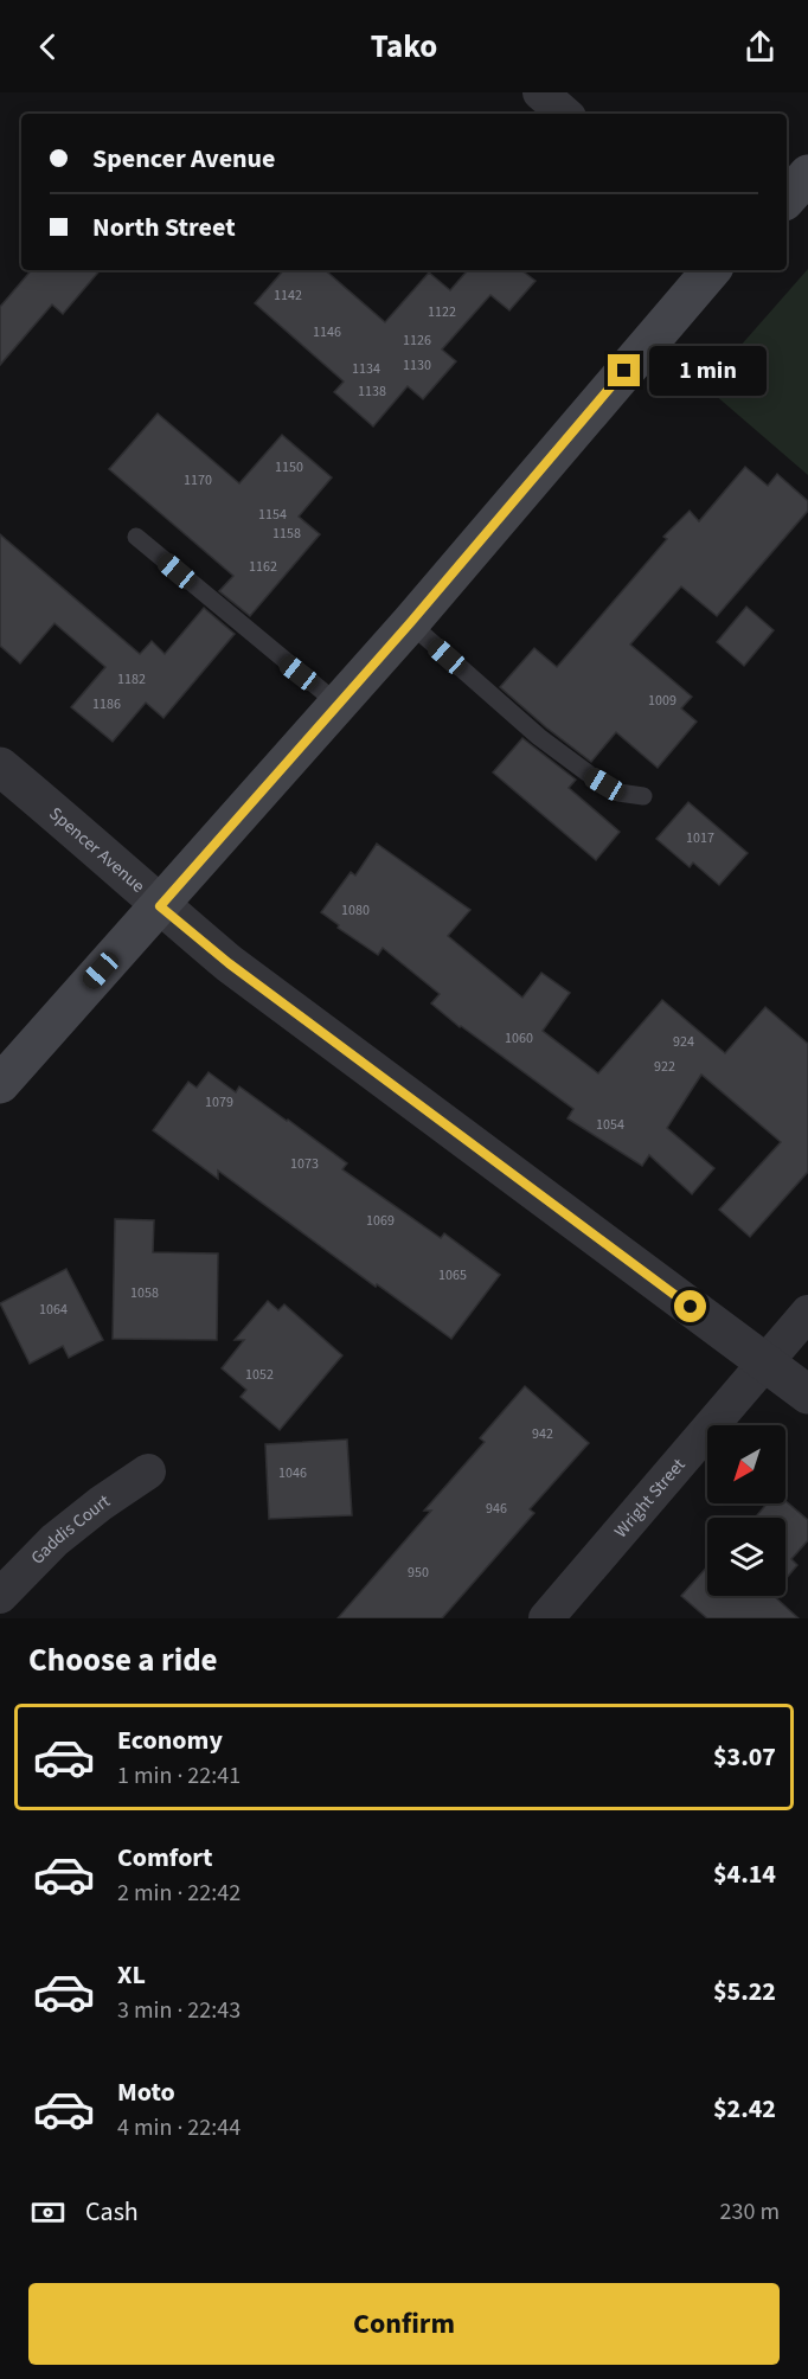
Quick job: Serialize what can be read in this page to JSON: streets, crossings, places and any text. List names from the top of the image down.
{
  "streets": {
    "street": ["Spencer Avenue", "Wright Street", "Gaddis Court"]
  },
  "crossings": [
    ["Spencer Avenue", "Wright Street"]
  ],
  "house_numbers": [
    "1142",
    "1122",
    "1146",
    "1126",
    "1130",
    "1134",
    "1138",
    "1150",
    "1170",
    "1154",
    "1158",
    "1162",
    "1182",
    "1009",
    "1186",
    "1017",
    "1080",
    "1060",
    "924",
    "922",
    "1079",
    "1054",
    "1073",
    "1069",
    "1065",
    "1058",
    "1064",
    "1052",
    "942",
    "1046",
    "946",
    "950"
  ],
  "north": "bottom left",
  "page": {
    "header": "Tako",
    "banner": ["Spencer Avenue", "North Street"],
    "bubble": "1 min",
    "heading": "Choose a ride",
    "list": [
      {
        "name": "Economy",
        "note": "1 min · 22:41",
        "value": "$3.07"
      },
      {
        "name": "Comfort",
        "note": "2 min · 22:42",
        "value": "$4.14"
      },
      {
        "name": "XL",
        "note": "3 min · 22:43",
        "value": "$5.22"
      },
      {
        "name": "Moto",
        "note": "4 min · 22:44",
        "value": "$2.42"
      }
    ],
    "pay": ["Cash", "230 m"],
    "buttons": "Confirm"
  }
}
